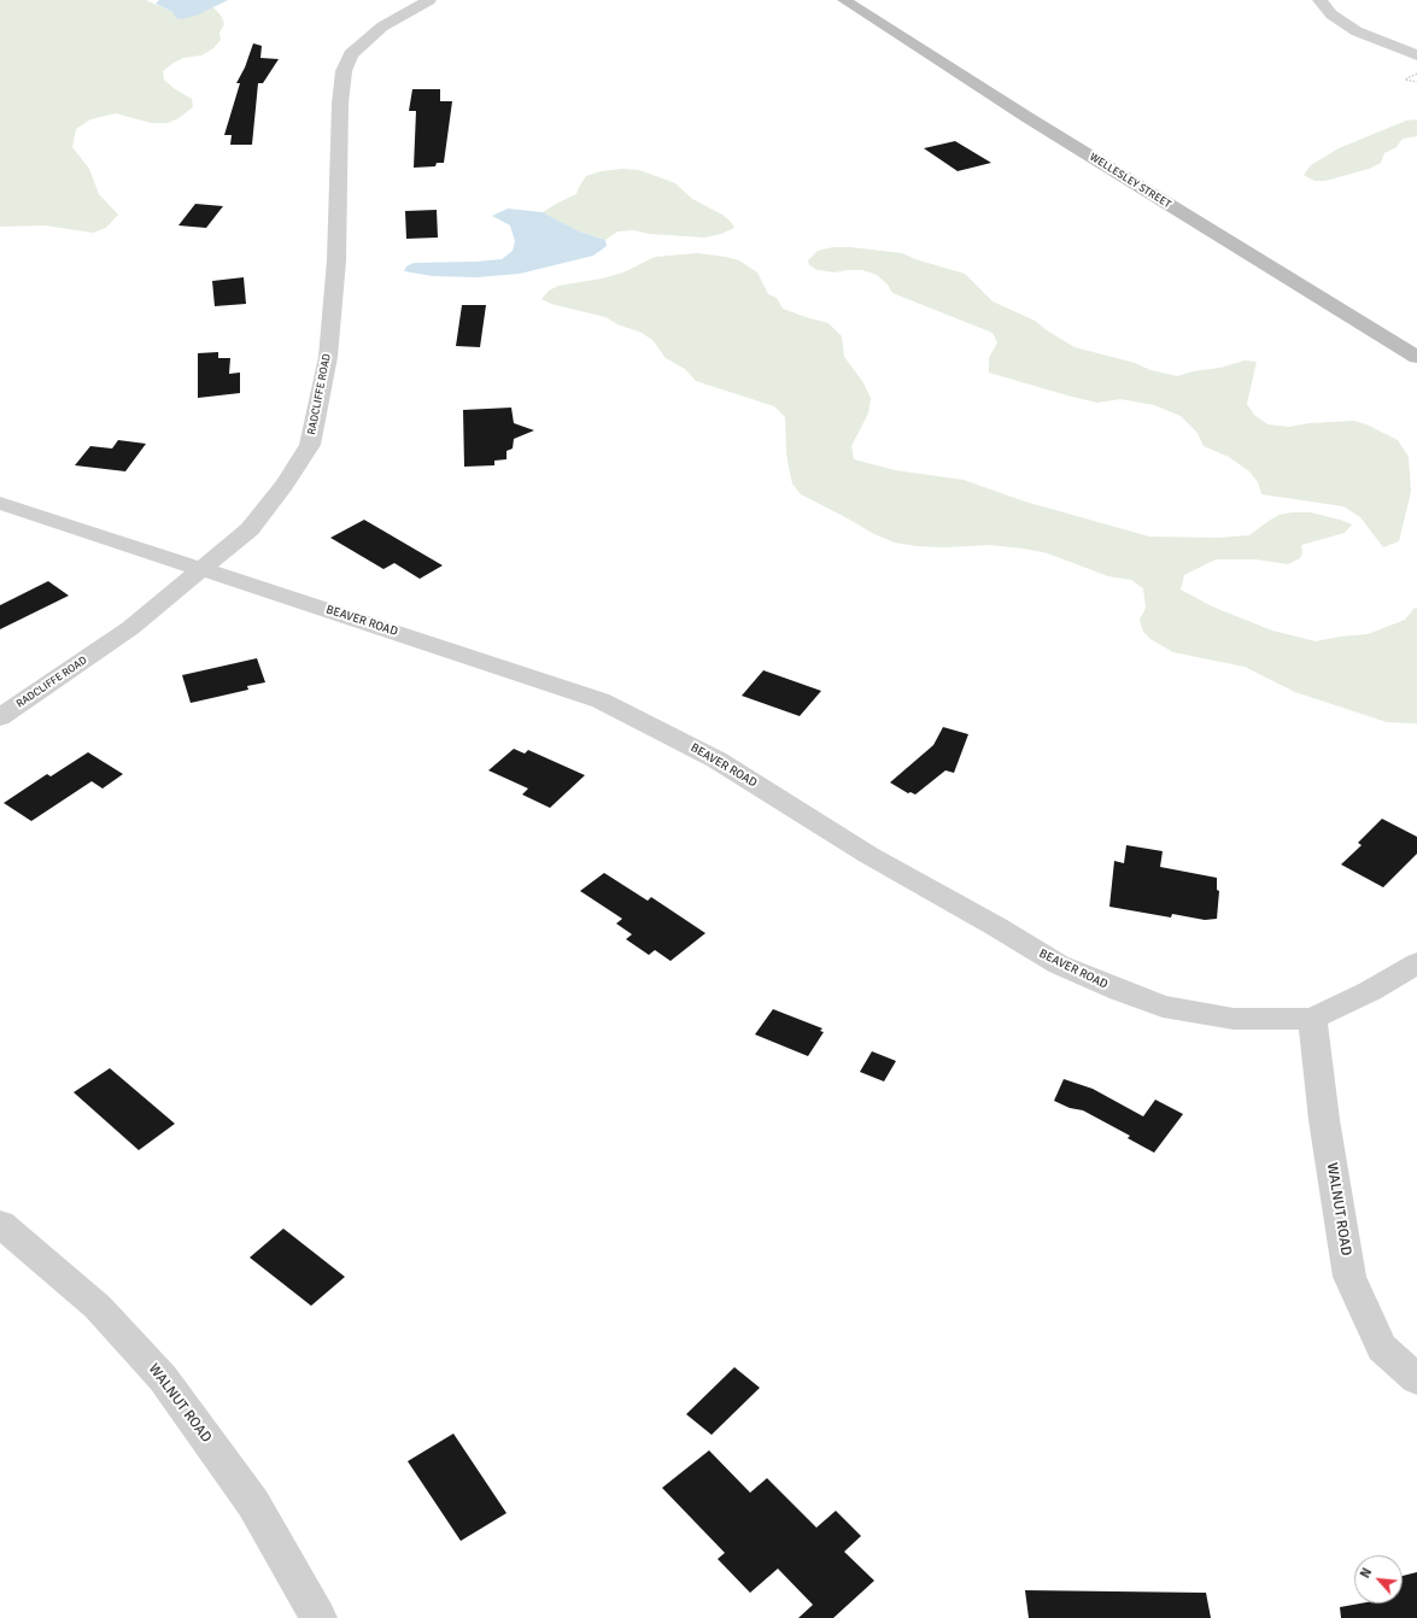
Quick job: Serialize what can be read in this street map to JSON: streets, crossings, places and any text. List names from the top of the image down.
{
  "streets": {
    "main road": ["WELLESLEY STREET"],
    "street": ["RADCLIFFE ROAD", "BEAVER ROAD", "WALNUT ROAD"]
  },
  "crossings": [
    ["RADCLIFFE ROAD", "BEAVER ROAD"],
    ["BEAVER ROAD", "WALNUT ROAD"]
  ],
  "north": "top left"
}
